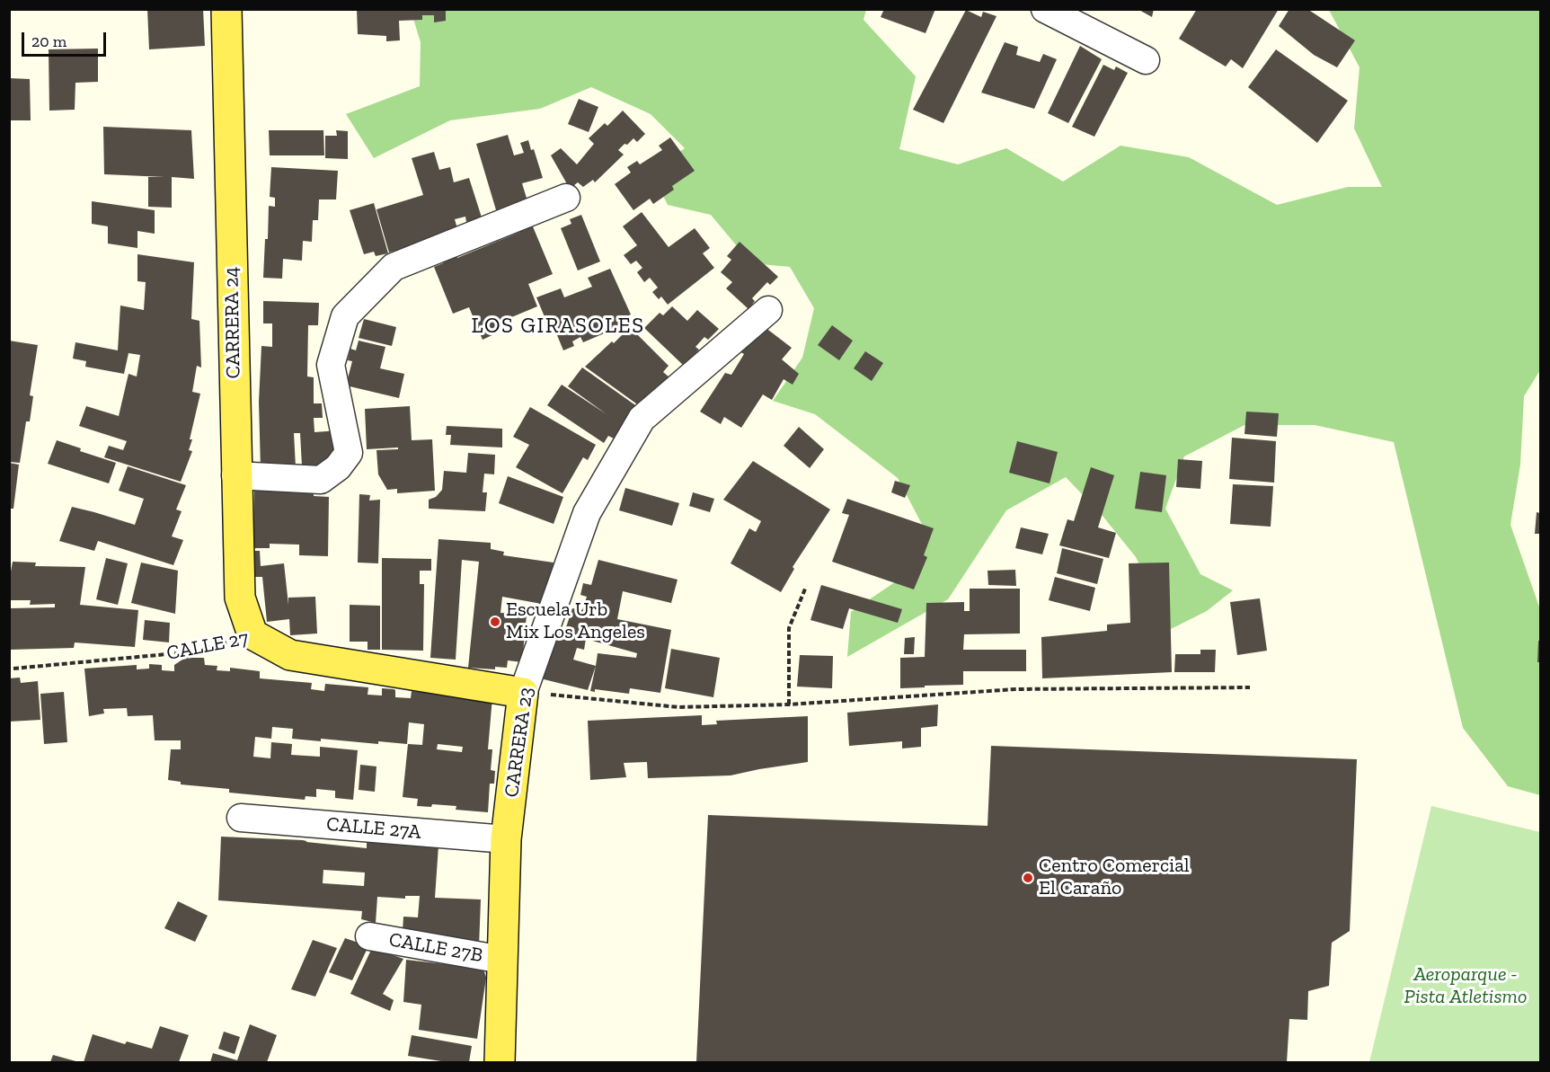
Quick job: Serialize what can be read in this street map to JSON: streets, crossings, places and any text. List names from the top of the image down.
{
  "streets": {
    "main road": ["CARRERA 24", "CALLE 27", "CARRERA 23"],
    "street": ["CALLE 27A", "CALLE 27B"]
  },
  "crossings": [
    ["CARRERA 24", "CALLE 27"],
    ["CALLE 27", "CARRERA 23"],
    ["CARRERA 23", "CALLE 27A"],
    ["CARRERA 23", "CALLE 27B"]
  ],
  "districts": ["LOS GIRASOLES"],
  "parks": ["Aeroparque - Pista Atletismo"],
  "places": ["Escuela Urb Mix Los Angeles", "Centro Comercial El Caraño"],
  "scale_bar": "20 m"
}
